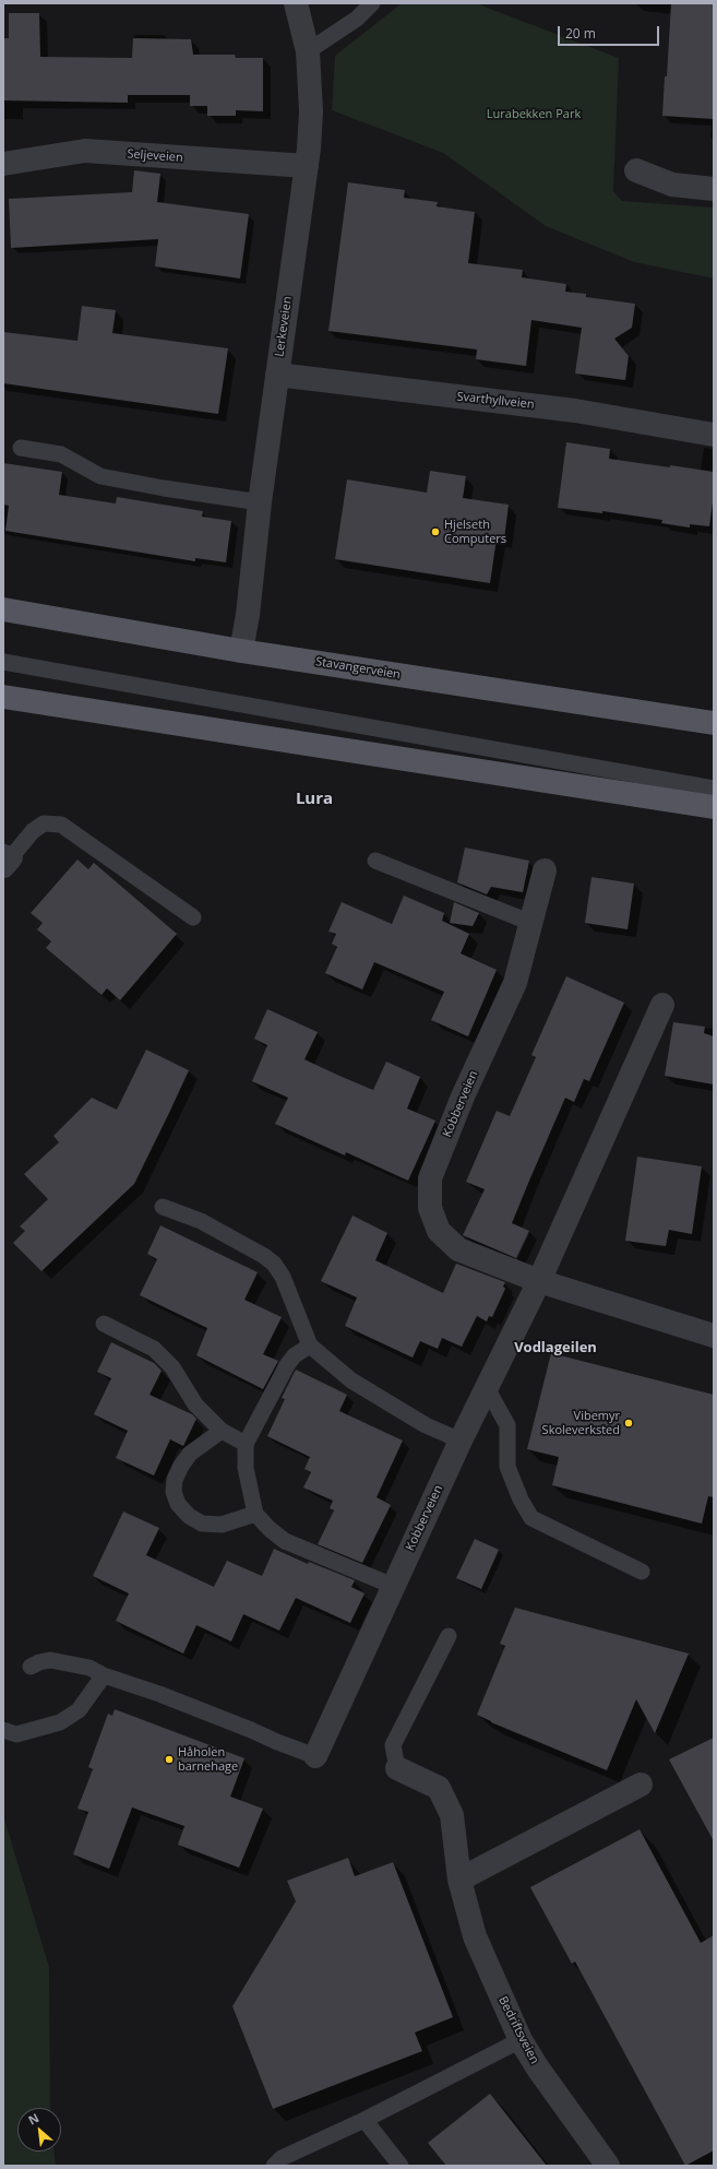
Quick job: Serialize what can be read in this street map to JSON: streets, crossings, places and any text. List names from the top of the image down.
{
  "streets": {
    "main road": ["Stavangerveien"],
    "street": [
      "Seljeveien",
      "Lerkeveien",
      "Svarthyllveien",
      "Kobberveien",
      "Bedriftsveien"
    ]
  },
  "crossings": [
    ["Seljeveien", "Lerkeveien"],
    ["Lerkeveien", "Svarthyllveien"],
    ["Lerkeveien", "Stavangerveien"]
  ],
  "districts": ["Lura", "Vodlageilen"],
  "parks": ["Lurabekken Park"],
  "places": ["Hjelseth Computers", "Vibemyr Skoleverksted", "Håholen barnehage"],
  "scale_bar": "20 m",
  "north": "top left"
}
